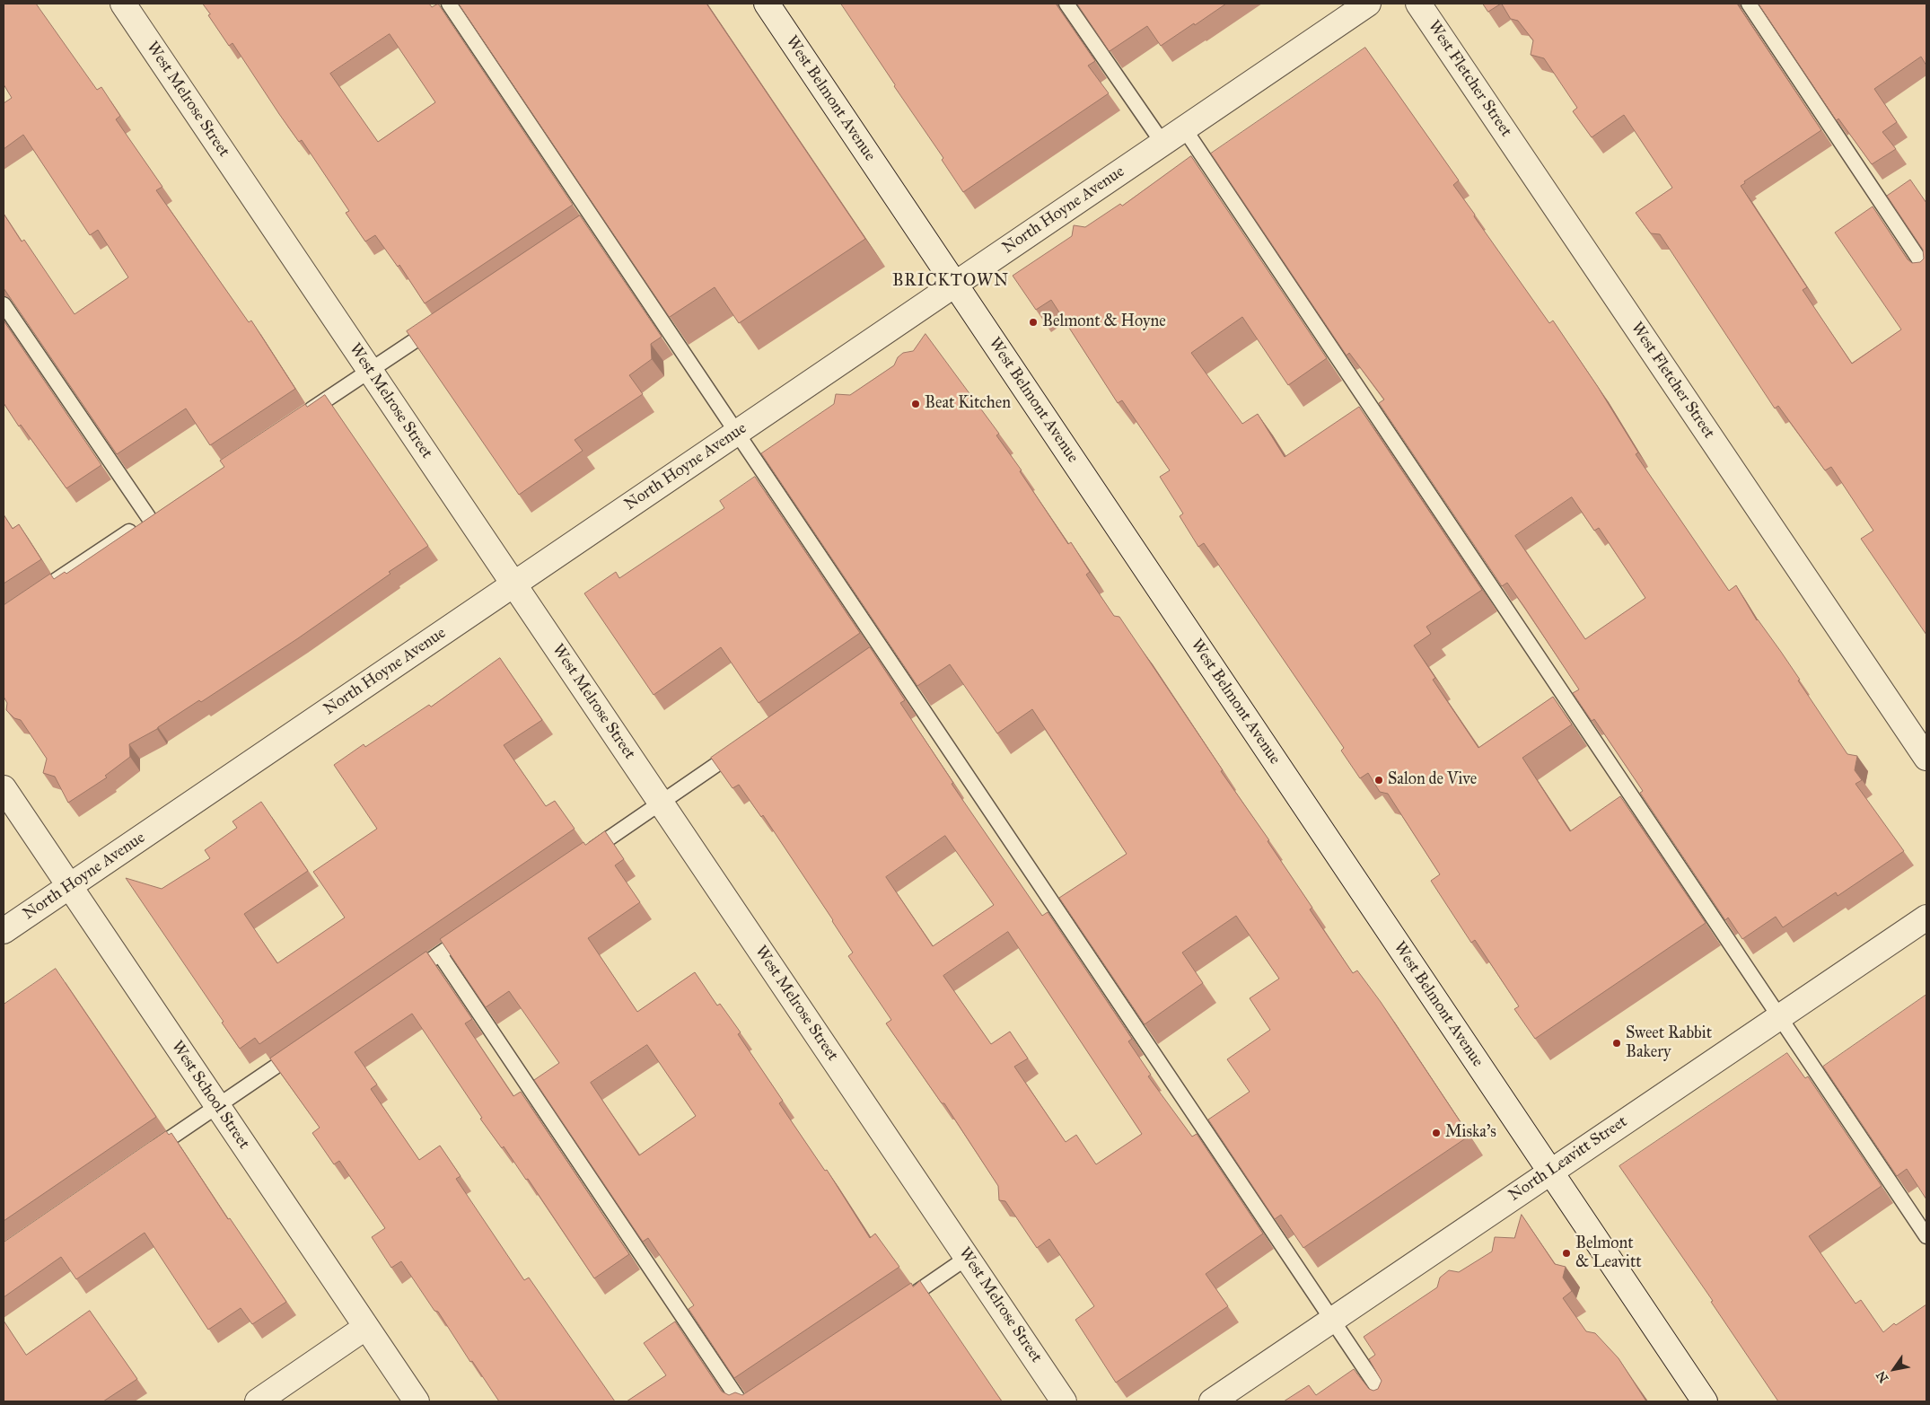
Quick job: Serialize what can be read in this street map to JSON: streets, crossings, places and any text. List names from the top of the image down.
{
  "streets": {
    "street": [
      "West Fletcher Street",
      "West Belmont Avenue",
      "West Melrose Street",
      "North Hoyne Avenue",
      "West School Street",
      "North Leavitt Street"
    ]
  },
  "crossings": [
    ["West Belmont Avenue", "North Hoyne Avenue"],
    ["West Belmont Avenue", "North Leavitt Street"],
    ["West Melrose Street", "North Hoyne Avenue"],
    ["North Hoyne Avenue", "West School Street"]
  ],
  "districts": ["BRICKTOWN"],
  "places": [
    "Belmont & Hoyne",
    "Beat Kitchen",
    "Salon de Vive",
    "Sweet Rabbit Bakery",
    "Miska's",
    "Belmont & Leavitt"
  ],
  "north": "bottom left"
}
